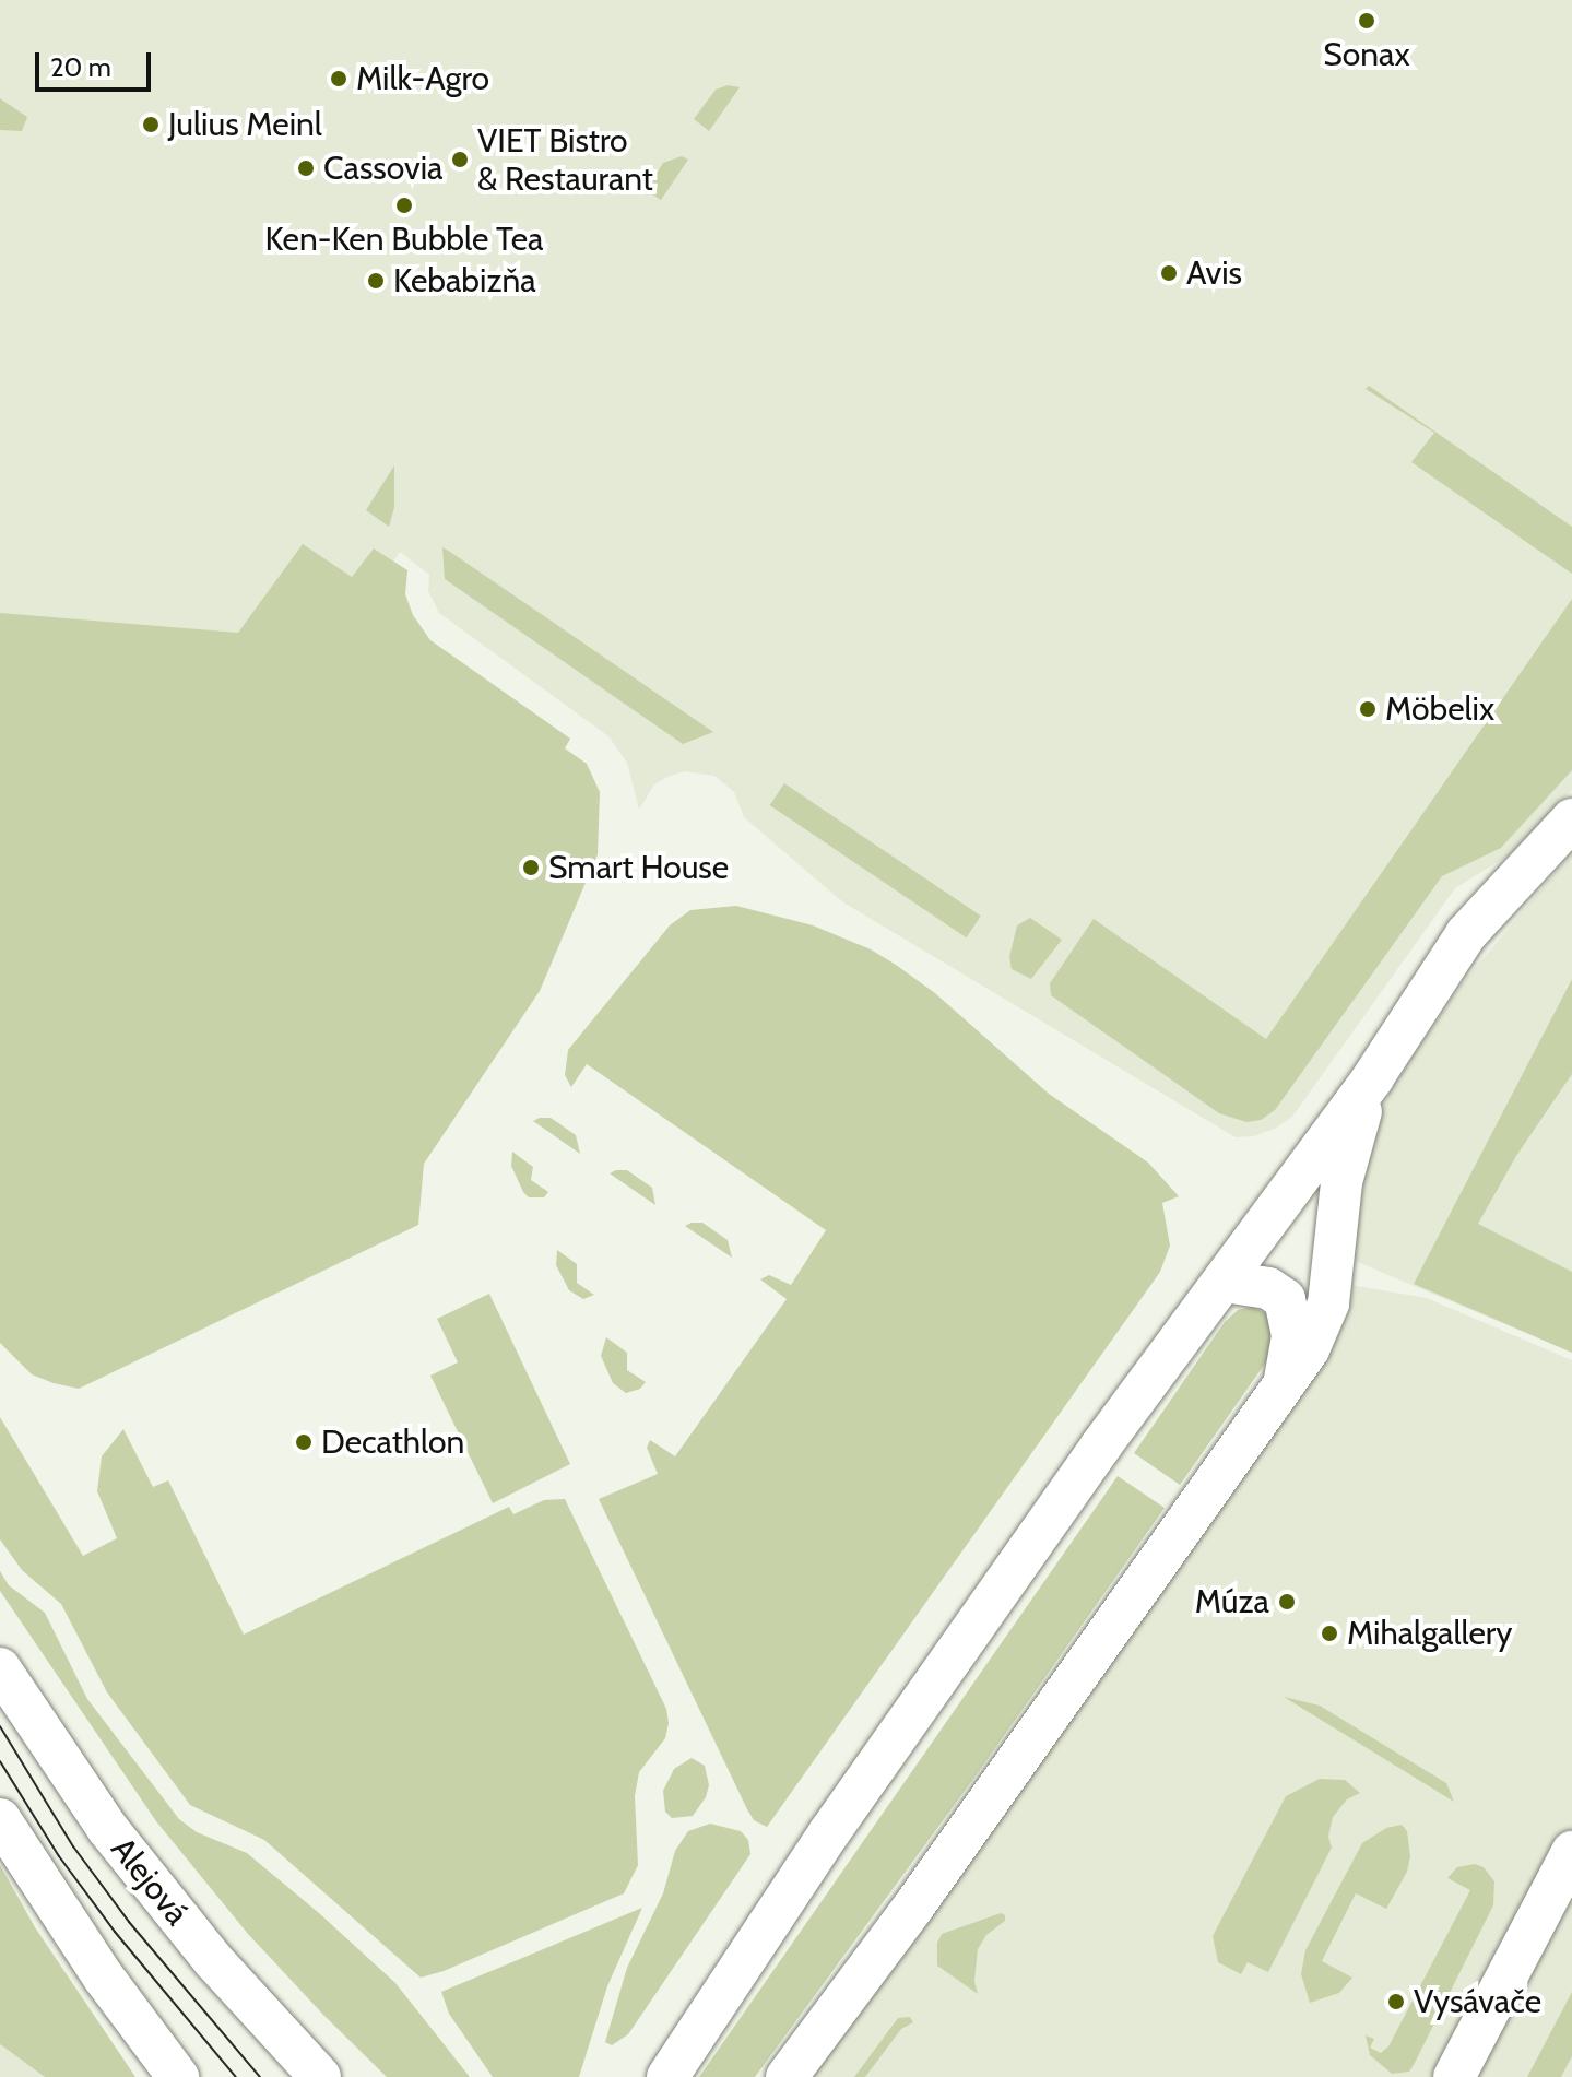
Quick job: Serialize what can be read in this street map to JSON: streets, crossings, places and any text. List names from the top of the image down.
{
  "streets": {
    "street": ["Alejová"]
  },
  "places": [
    "Sonax",
    "Milk-Agro",
    "Julius Meinl",
    "VIET Bistro & Restaurant",
    "Cassovia",
    "Ken-Ken Bubble Tea",
    "Avis",
    "Kebabizňa",
    "Möbelix",
    "Smart House",
    "Decathlon",
    "Múza",
    "Mihalgallery",
    "Vysávače"
  ],
  "scale_bar": "20 m"
}
